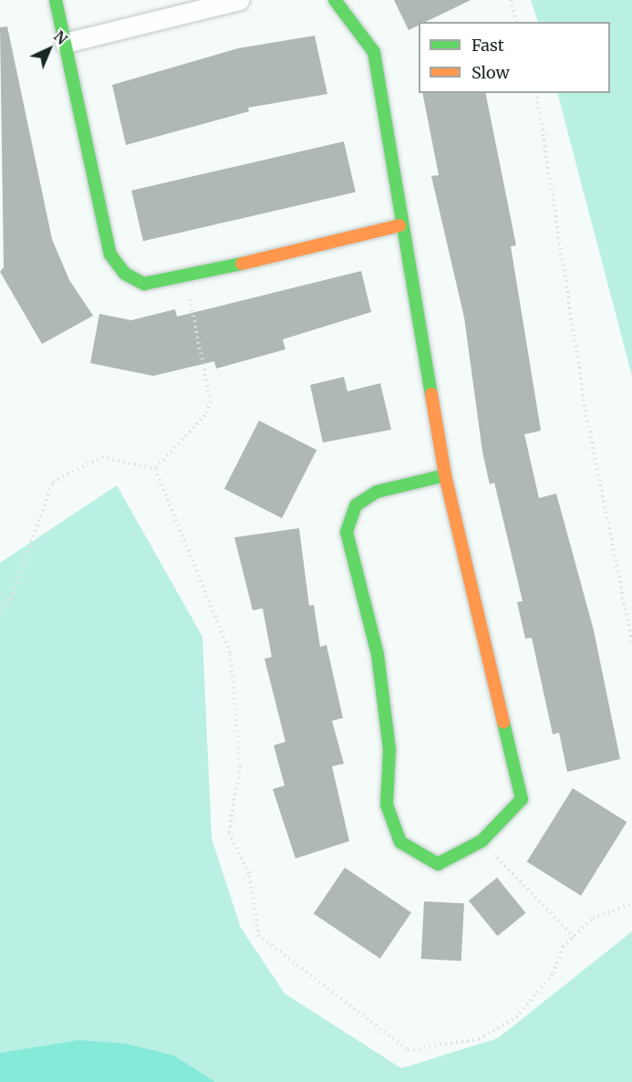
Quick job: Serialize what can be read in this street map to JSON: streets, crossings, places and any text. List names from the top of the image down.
{
  "legend": ["Fast", "Slow"],
  "north": "top right"
}
